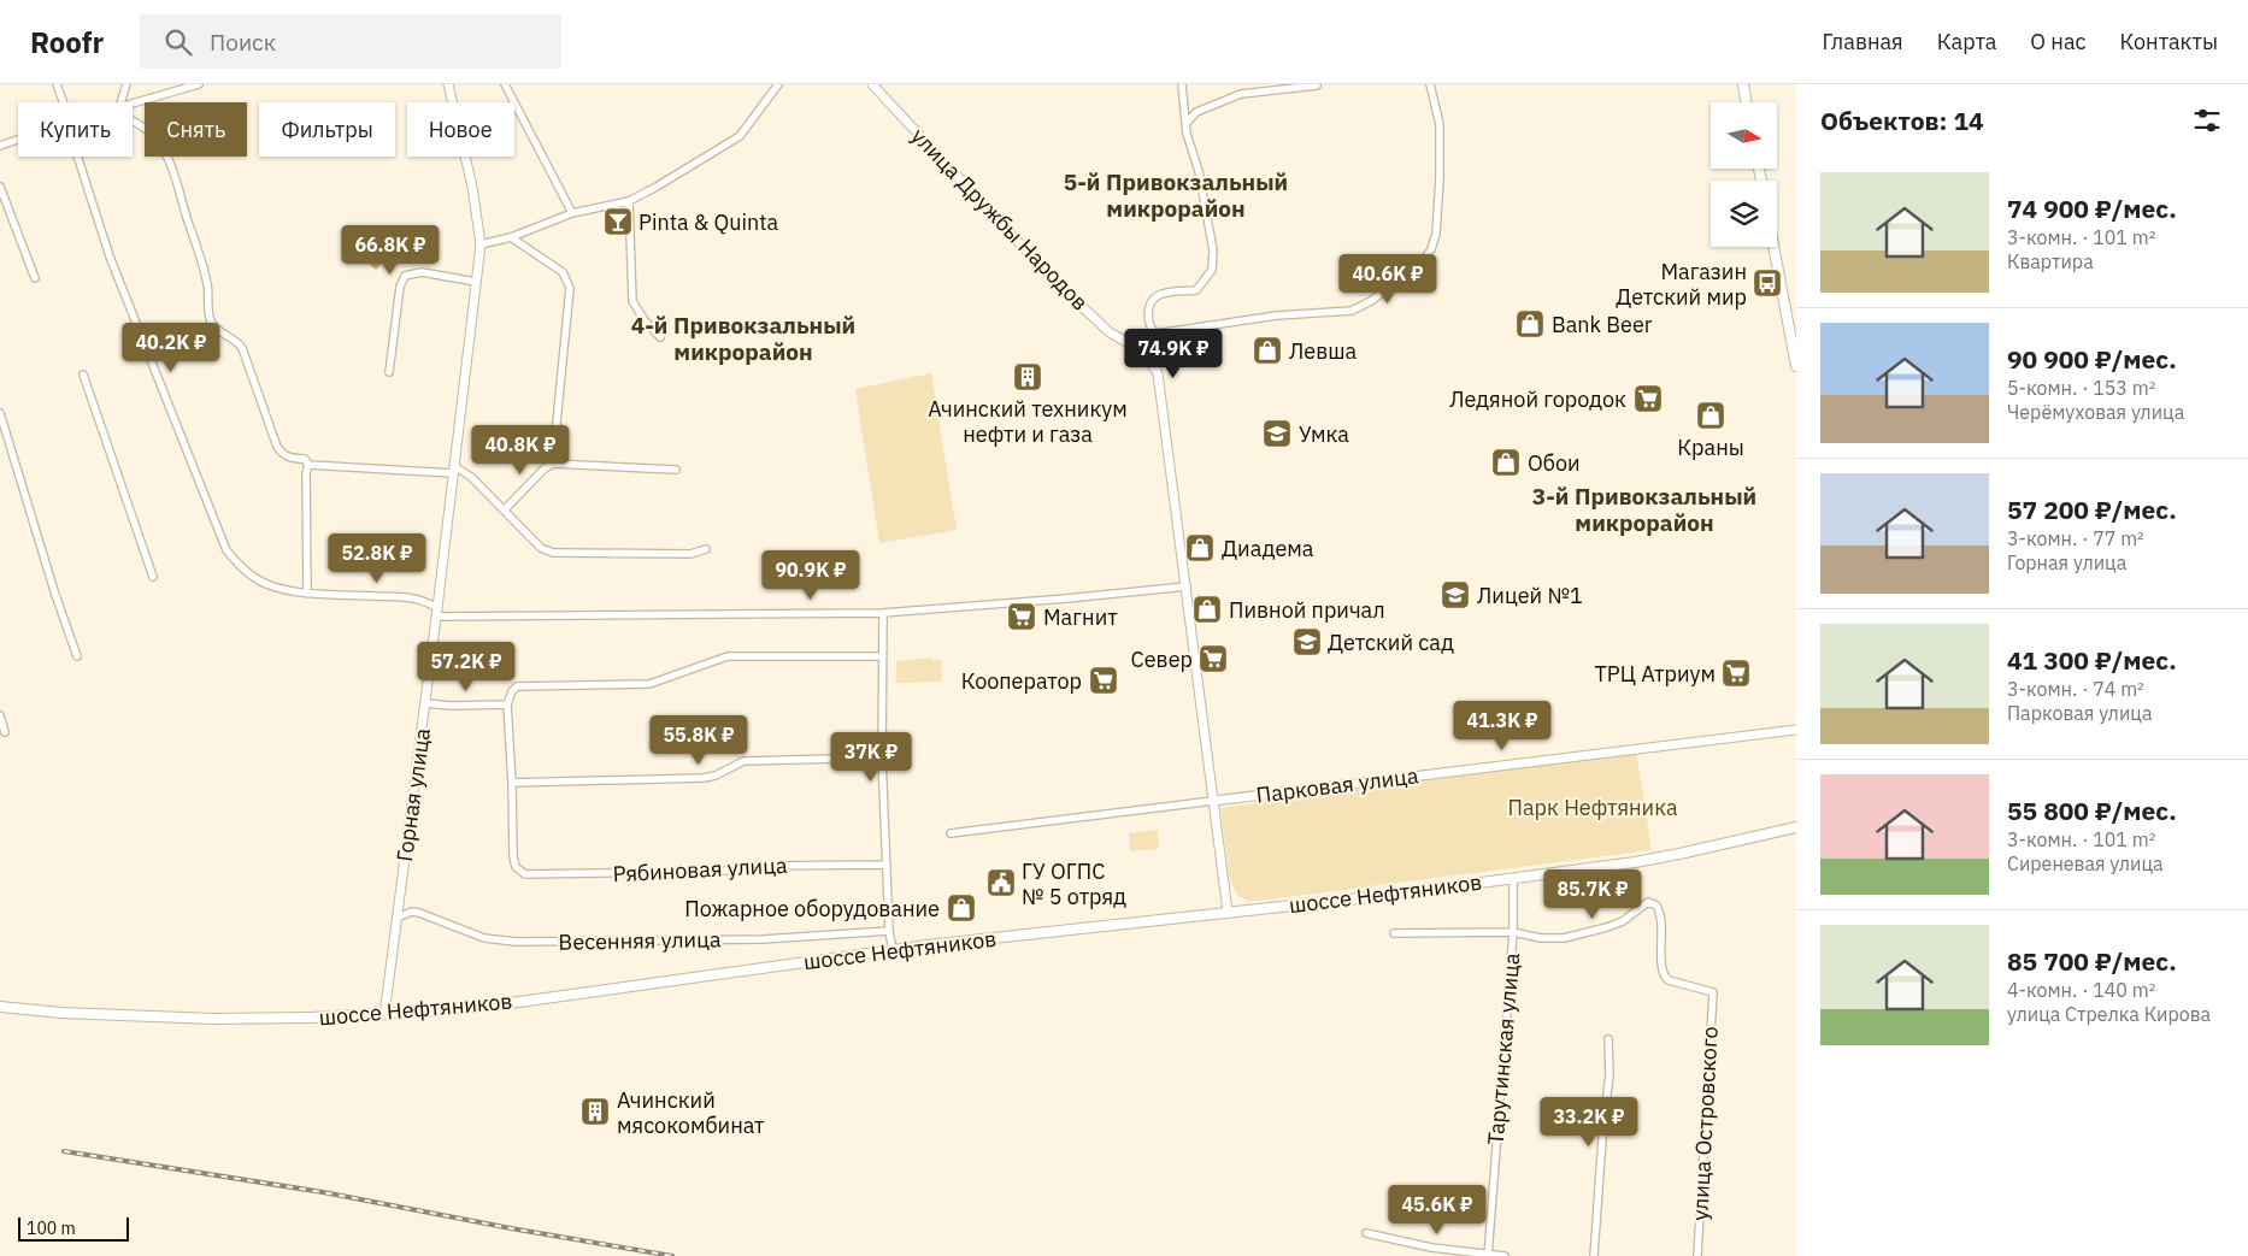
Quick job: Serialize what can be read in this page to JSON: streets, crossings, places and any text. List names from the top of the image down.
{
  "streets": {
    "main road": ["шоссе Нефтяников"],
    "street": [
      "улица Дружбы Народов",
      "Парковая улица",
      "Горная улица",
      "Рябиновая улица",
      "Весенняя улица",
      "Тарутинская улица",
      "улица Островского"
    ]
  },
  "crossings": [
    ["улица Дружбы Народов", "Парковая улица"],
    ["улица Дружбы Народов", "шоссе Нефтяников"],
    ["Горная улица", "шоссе Нефтяников"],
    ["Горная улица", "Весенняя улица"],
    ["шоссе Нефтяников", "Тарутинская улица"],
    ["Тарутинская улица", "улица Островского"]
  ],
  "districts": ["5-й Привокзальный микрорайон", "4-й Привокзальный микрорайон", "3-й Привокзальный микрорайон"],
  "parks": ["Парк Нефтяника"],
  "places": {
    "bar": ["Pinta & Quinta"],
    "bus stop": ["Магазин Детский мир"],
    "shop": [
      "Bank Beer",
      "Левша",
      "Краны",
      "Обои",
      "Диадема",
      "Пивной причал",
      "Пожарное оборудование"
    ],
    "building": ["Ачинский техникум нефти и газа", "Ачинский мясокомбинат"],
    "supermarket": [
      "Ледяной городок",
      "Магнит",
      "Север",
      "ТРЦ Атриум",
      "Кооператор"
    ],
    "school or university": ["Умка", "Лицей №1", "Детский сад"],
    "public building": ["ГУ ОГПС № 5 отряд"]
  },
  "scale_bar": "100 m",
  "north": "right",
  "page": {
    "header": "Roofr",
    "search": "Поиск",
    "nav": [
      "Главная",
      "Карта",
      "О нас",
      "Контакты"
    ],
    "heading": "Объектов: 14",
    "chip": [
      "Купить",
      "Снять",
      "Фильтры",
      "Новое"
    ],
    "list": [
      {
        "name": "74 900 ₽/мес.",
        "note": "3-комн. · 101 m² · Квартира"
      },
      {
        "name": "90 900 ₽/мес.",
        "note": "5-комн. · 153 m² · Черёмуховая улица"
      },
      {
        "name": "57 200 ₽/мес.",
        "note": "3-комн. · 77 m² · Горная улица"
      },
      {
        "name": "41 300 ₽/мес.",
        "note": "3-комн. · 74 m² · Парковая улица"
      },
      {
        "name": "55 800 ₽/мес.",
        "note": "3-комн. · 101 m² · Сиреневая улица"
      },
      {
        "name": "85 700 ₽/мес.",
        "note": "4-комн. · 140 m² · улица Стрелка Кирова"
      }
    ],
    "price": [
      "66.8K ₽",
      "40.6K ₽",
      "40.2K ₽",
      "74.9K ₽",
      "40.8K ₽",
      "52.8K ₽",
      "90.9K ₽",
      "57.2K ₽",
      "41.3K ₽",
      "55.8K ₽",
      "37K ₽",
      "85.7K ₽",
      "33.2K ₽",
      "45.6K ₽"
    ],
    "scale": "100 m"
  }
}
